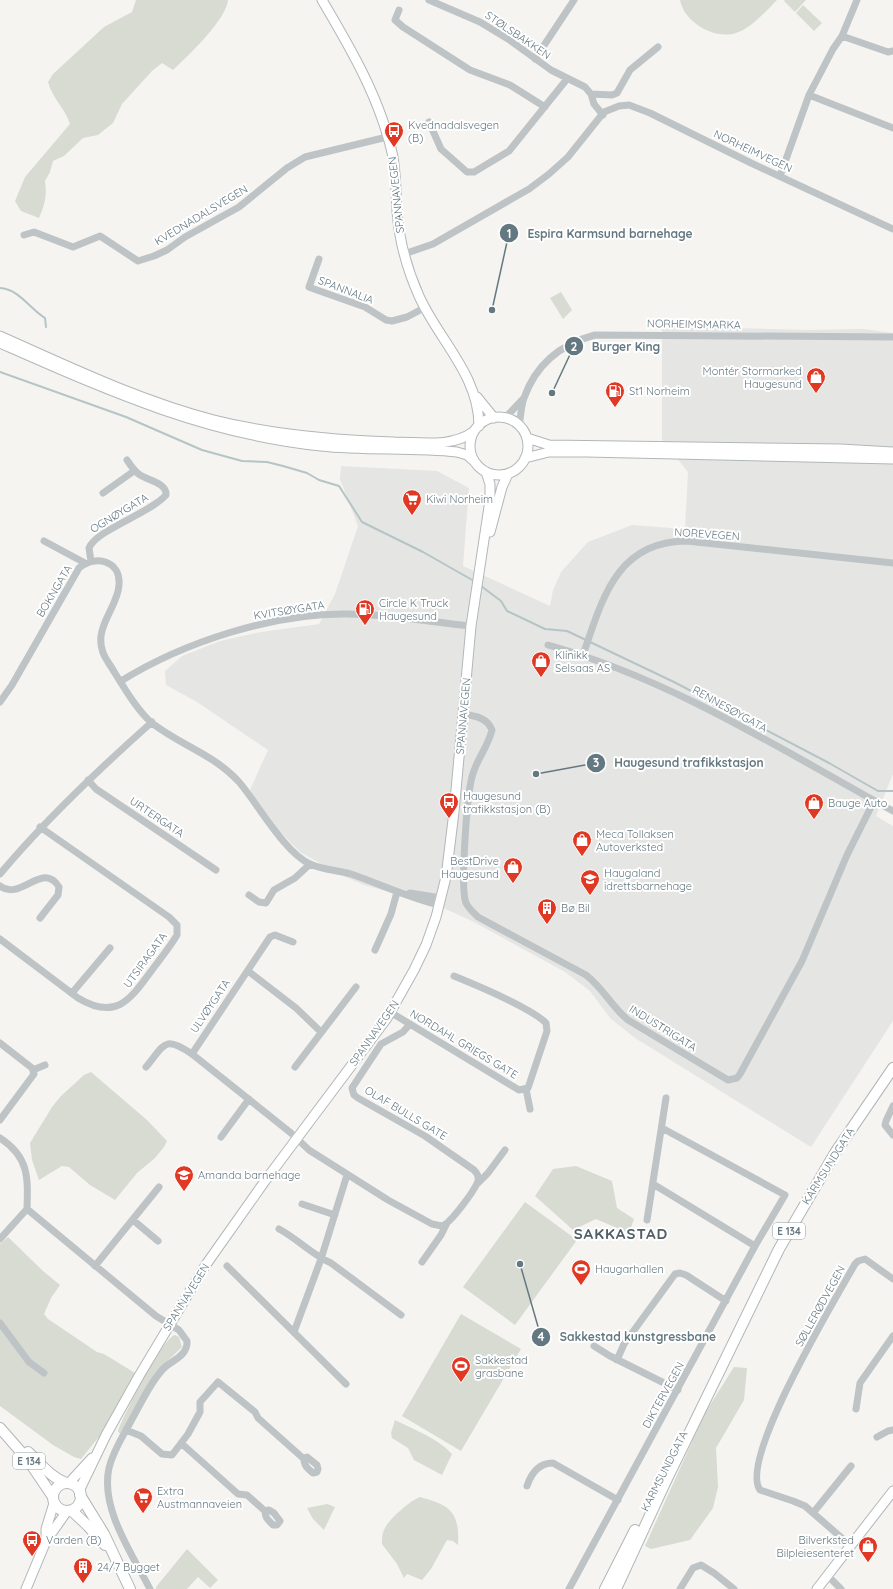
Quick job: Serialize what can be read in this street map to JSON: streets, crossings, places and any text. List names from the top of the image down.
{
  "streets": {
    "highway": ["KARMSUNDGATA", "E 134"],
    "main road": ["SPANNAVEGEN"],
    "street": [
      "STØLSBAKKEN",
      "NORHEIMVEGEN",
      "KVEDNADALSVEGEN",
      "SPANNALIA",
      "NORHEIMSMARKA",
      "OGNØYGATA",
      "NOREVEGEN",
      "BOKNGATA",
      "KVITSØYGATA",
      "RENNESØYGATA",
      "URTERGATA",
      "UTSIRAGATA",
      "ULVØYGATA",
      "INDUSTRIGATA",
      "NORDAHL GRIEGS GATE",
      "OLAF BULLS GATE",
      "SØLLERØDVEGEN",
      "DIKTERVEGEN"
    ]
  },
  "crossings": [
    ["NORHEIMVEGEN", "SPANNAVEGEN"],
    ["SPANNAVEGEN", "KVEDNADALSVEGEN"],
    ["SPANNAVEGEN", "SPANNALIA"],
    ["SPANNAVEGEN", "NORHEIMSMARKA"],
    ["SPANNAVEGEN", "KVITSØYGATA"],
    ["SPANNAVEGEN", "INDUSTRIGATA"],
    ["SPANNAVEGEN", "NORDAHL GRIEGS GATE"],
    ["SPANNAVEGEN", "E 134"],
    ["OGNØYGATA", "BOKNGATA"],
    ["NOREVEGEN", "RENNESØYGATA"],
    ["RENNESØYGATA", "INDUSTRIGATA"],
    ["NORDAHL GRIEGS GATE", "OLAF BULLS GATE"]
  ],
  "districts": ["SAKKASTAD"],
  "places": {
    "bus stop": ["Kvednadalsvegen (B)", "Haugesund trafikkstasjon (B)", "Varden (B)"],
    "other": [
      "Espira Karmsund barnehage",
      "Burger King",
      "Haugesund trafikkstasjon",
      "Sakkestad kunstgressbane"
    ],
    "shop": [
      "Montér Stormarked Haugesund",
      "Klinikk Selsaas AS",
      "Bauge Auto",
      "Meca Tollaksen Autoverksted",
      "BestDrive Haugesund",
      "Bilverksted Bilpleiesenteret"
    ],
    "fuel station": ["St1 Norheim", "Circle K Truck Haugesund"],
    "supermarket": ["Kiwi Norheim", "Extra Austmannaveien"],
    "school or university": ["Haugaland idrettsbarnehage", "Amanda barnehage"],
    "building": ["Bø Bil", "24/7 Bygget"],
    "sports": ["Haugarhallen", "Sakkestad grasbane"]
  }
}
